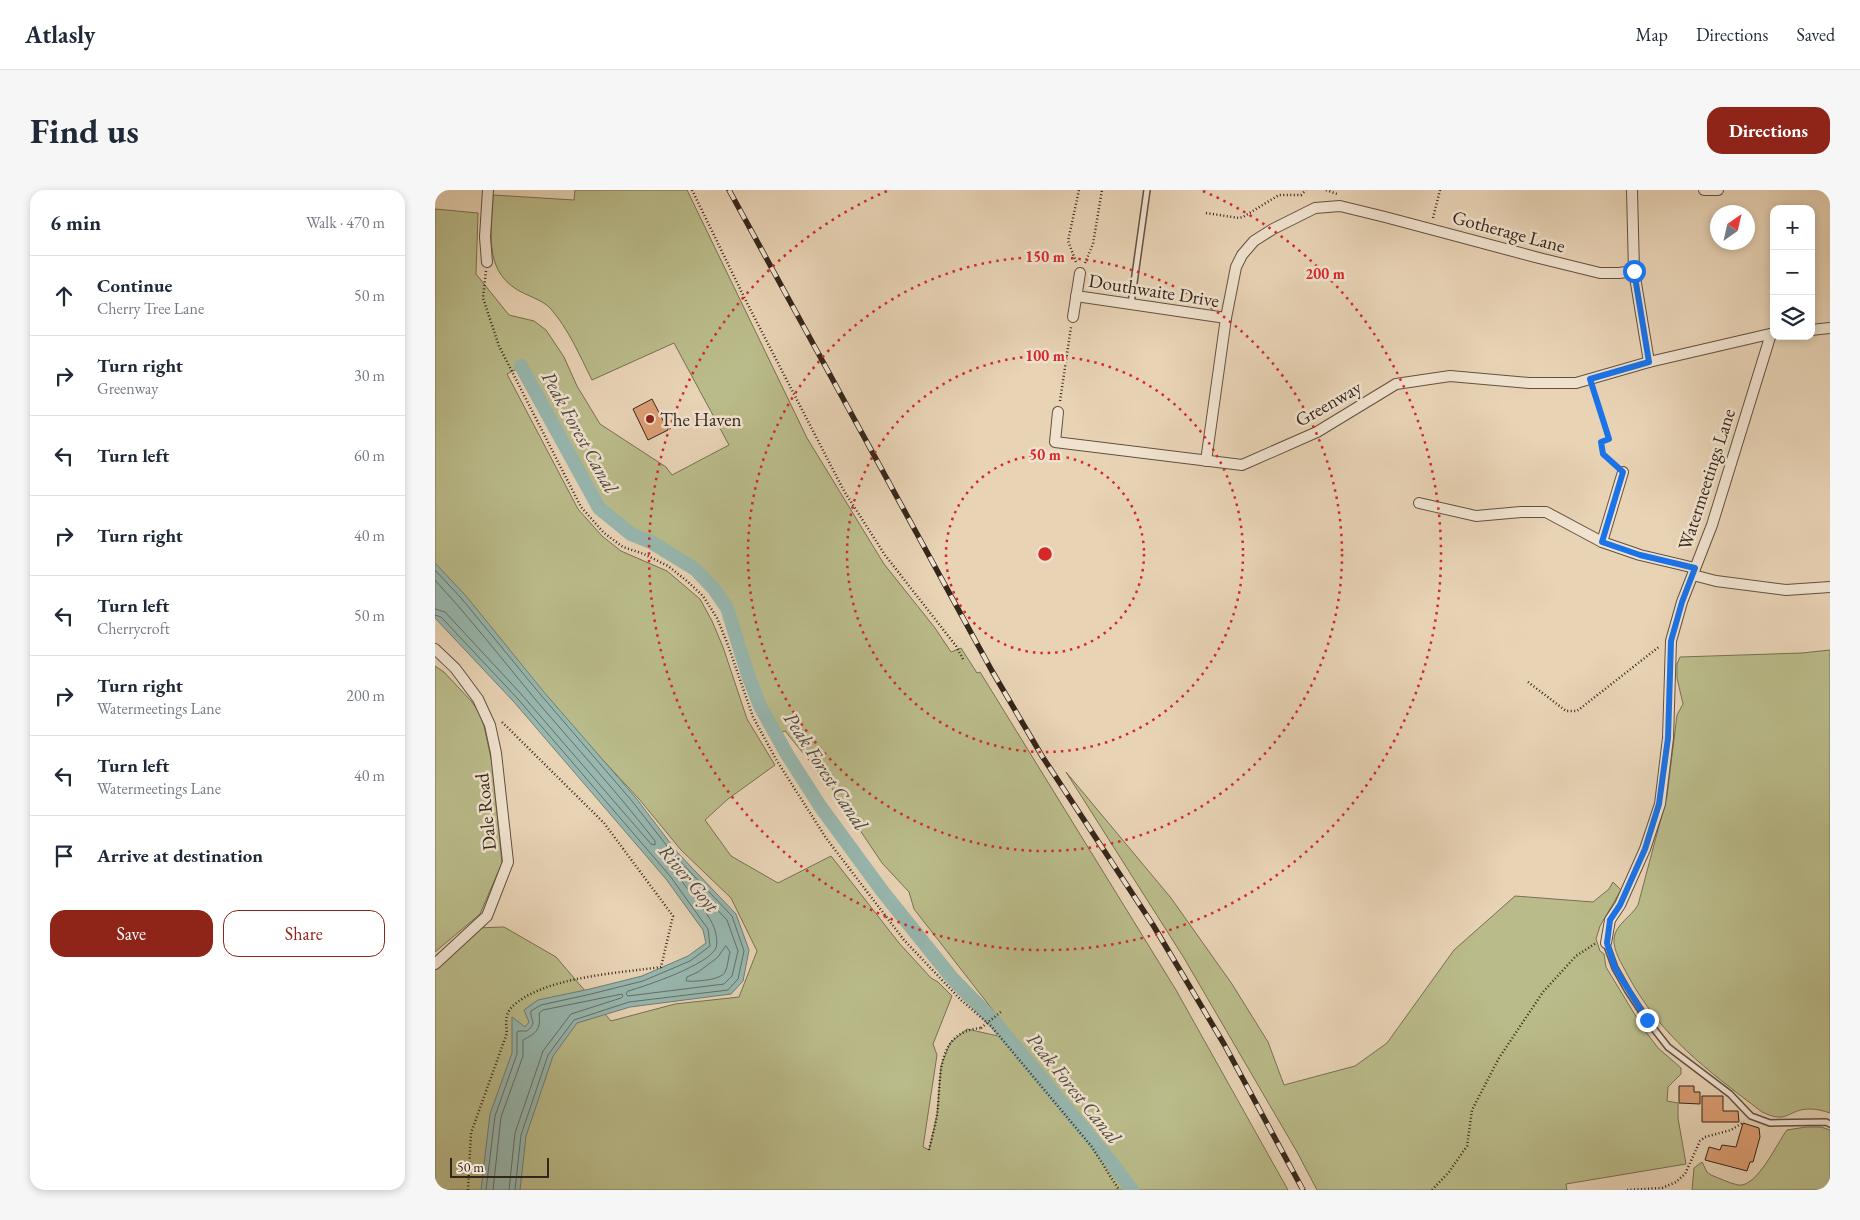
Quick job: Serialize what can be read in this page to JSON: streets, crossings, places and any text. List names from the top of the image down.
{
  "streets": {
    "street": [
      "Gotherage Lane",
      "Douthwaite Drive",
      "Greenway",
      "Watermeetings Lane",
      "Dale Road"
    ]
  },
  "crossings": [
    ["Gotherage Lane", "Douthwaite Drive"],
    ["Gotherage Lane", "Greenway"]
  ],
  "water": ["Peak Forest Canal", "River Goyt"],
  "places": ["The Haven"],
  "scale_bar": "50 m",
  "north": "top right",
  "page": {
    "header": "Atlasly",
    "nav": ["Map", "Directions", "Saved"],
    "buttons": [
      "Directions",
      ["Save", "Share"]
    ],
    "title": "Find us",
    "heading": ["6 min", "Walk · 470 m"],
    "map_buttons": ["+", "−"],
    "list": [
      ["Continue", "Cherry Tree Lane", "50 m"],
      ["Turn right", "Greenway", "30 m"],
      ["Turn left", "60 m"],
      ["Turn right", "40 m"],
      ["Turn left", "Cherrycroft", "50 m"],
      ["Turn right", "Watermeetings Lane", "200 m"],
      ["Turn left", "Watermeetings Lane", "40 m"],
      "Arrive at destination"
    ],
    "scale": "50 m"
  },
  "rings": [
    "150 m",
    "200 m",
    "100 m",
    "50 m"
  ]
}
